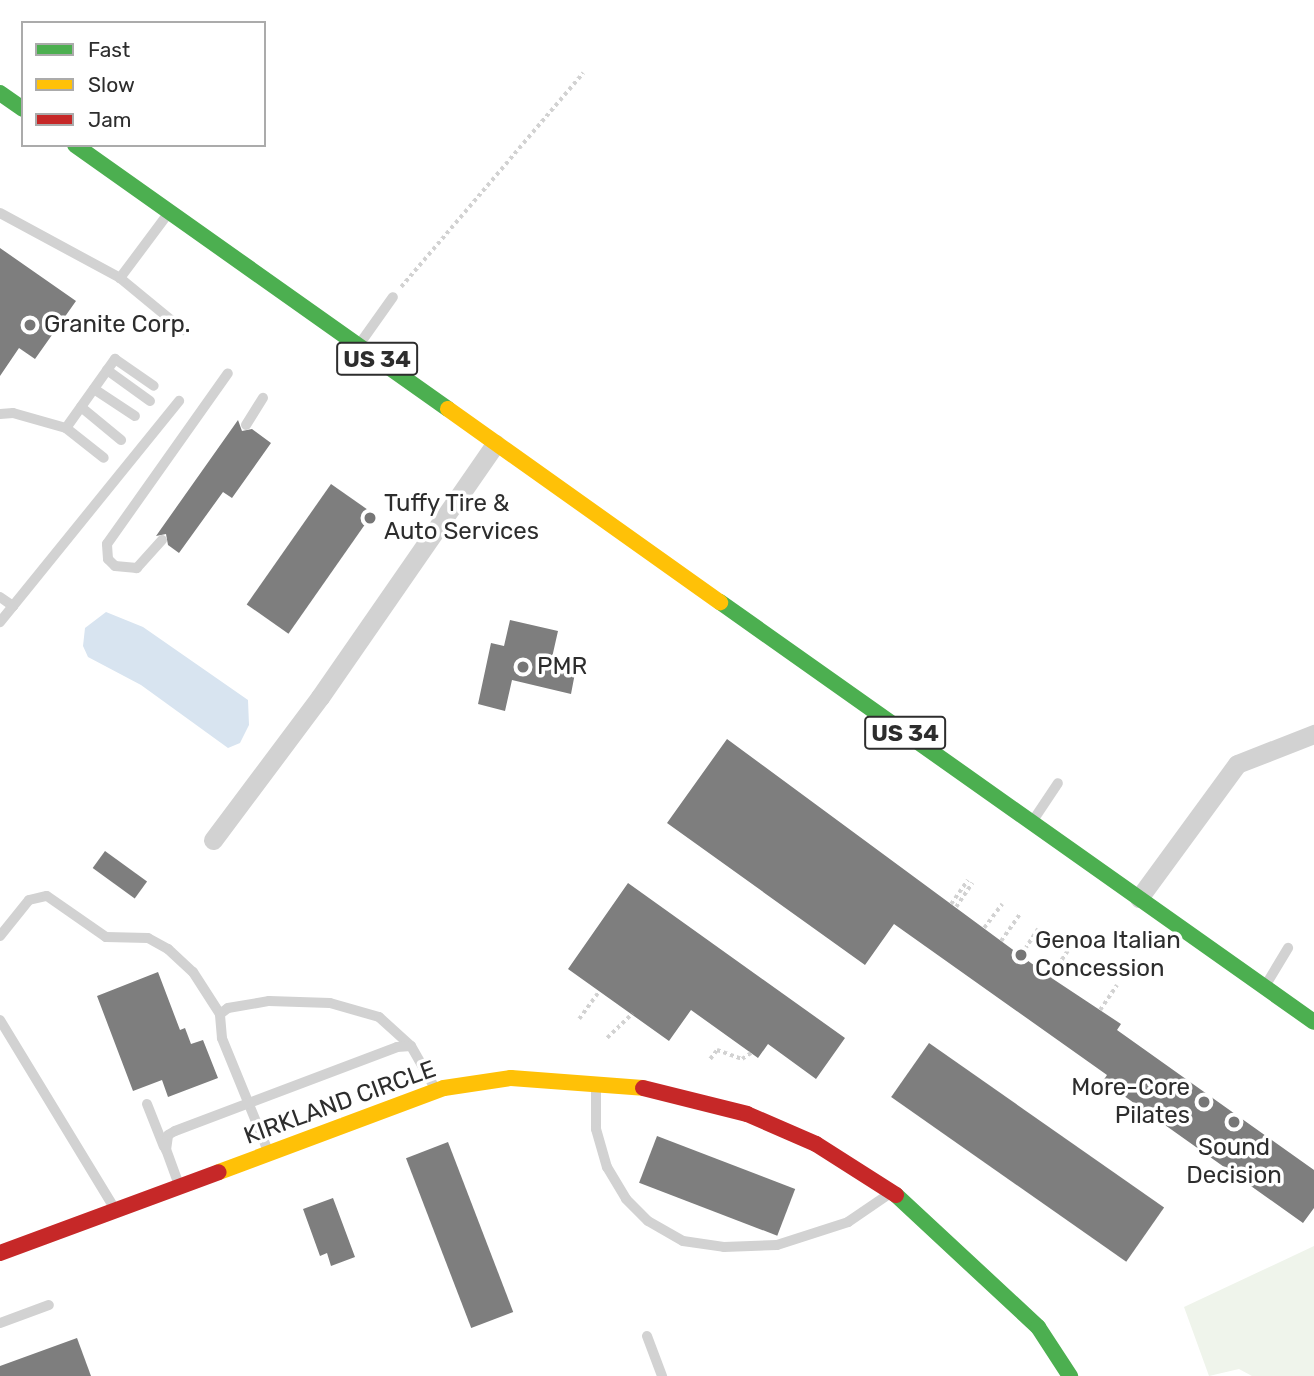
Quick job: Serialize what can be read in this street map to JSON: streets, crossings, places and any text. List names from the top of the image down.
{
  "streets": {
    "main road": ["US 34", "KIRKLAND CIRCLE"]
  },
  "places": [
    "Granite Corp.",
    "Tuffy Tire & Auto Services",
    "PMR",
    "Genoa Italian Concession",
    "More-Core Pilates",
    "Sound Decision"
  ],
  "legend": ["Fast", "Slow", "Jam"]
}
